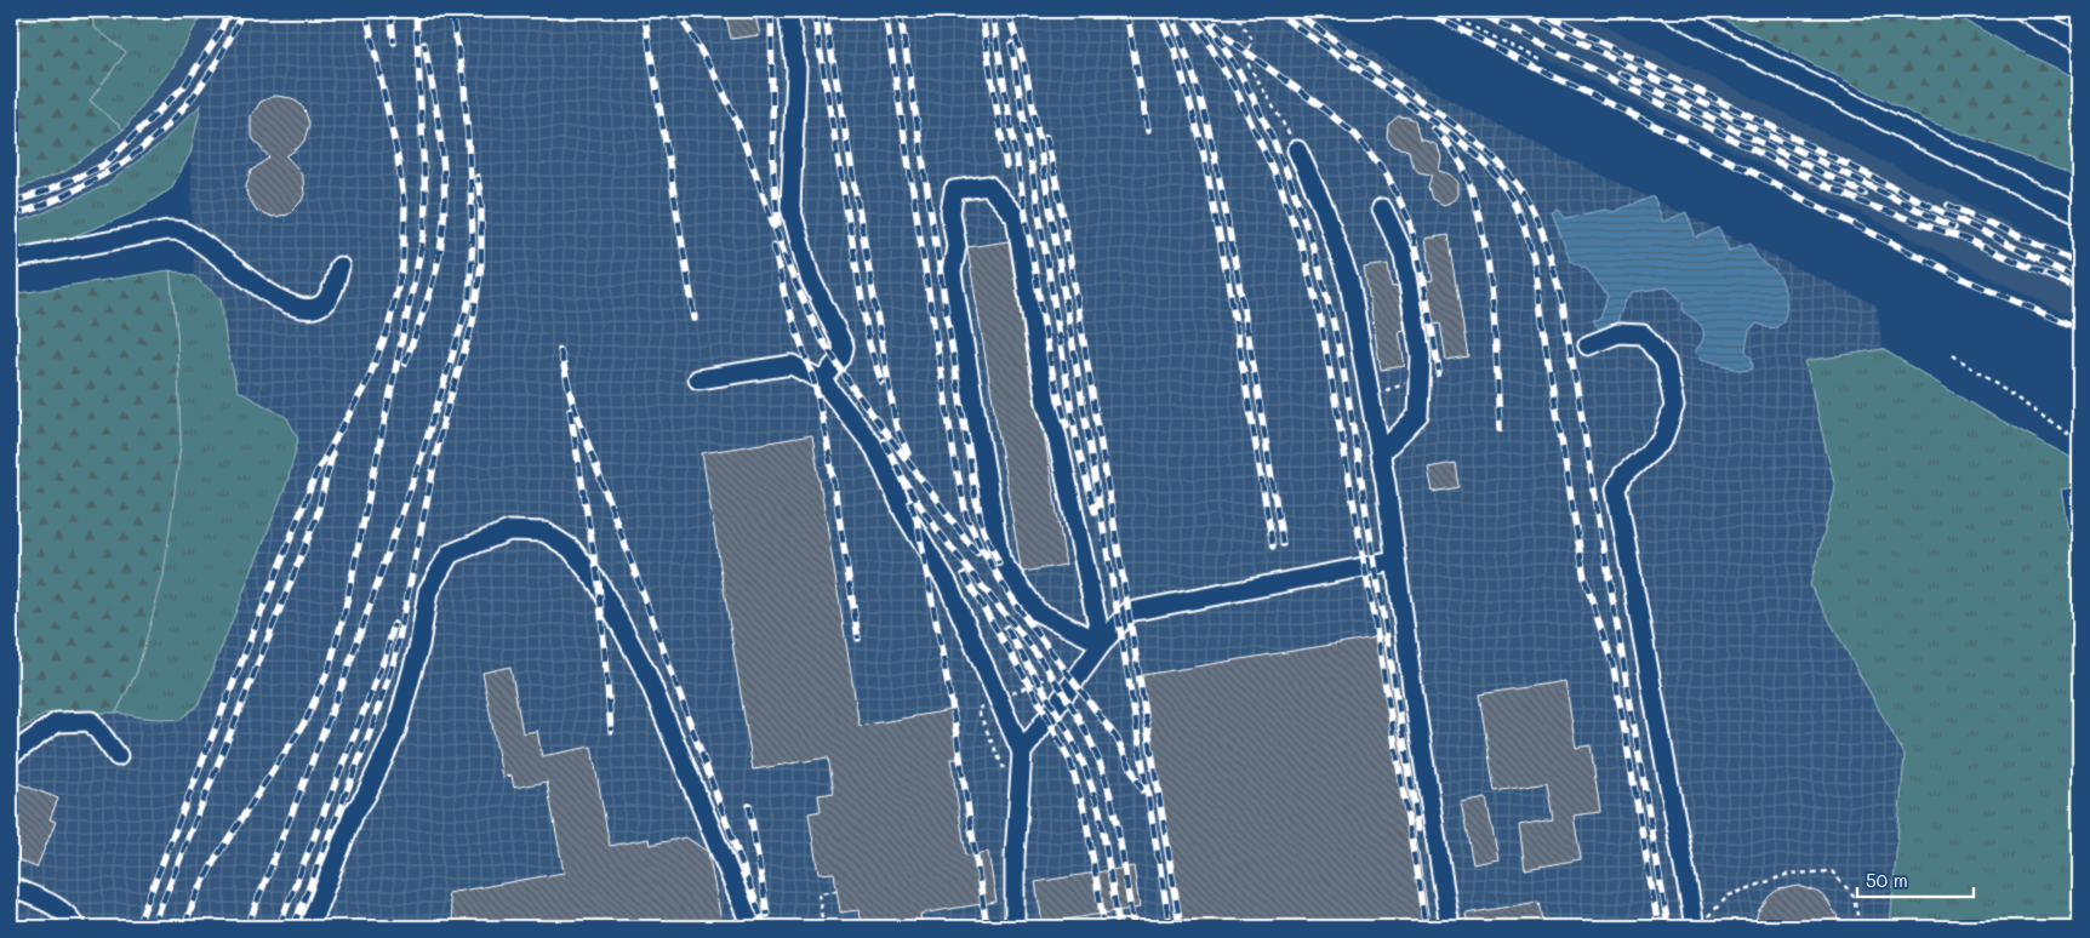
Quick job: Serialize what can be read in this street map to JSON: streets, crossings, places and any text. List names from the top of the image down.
{
  "scale_bar": "50 m"
}
